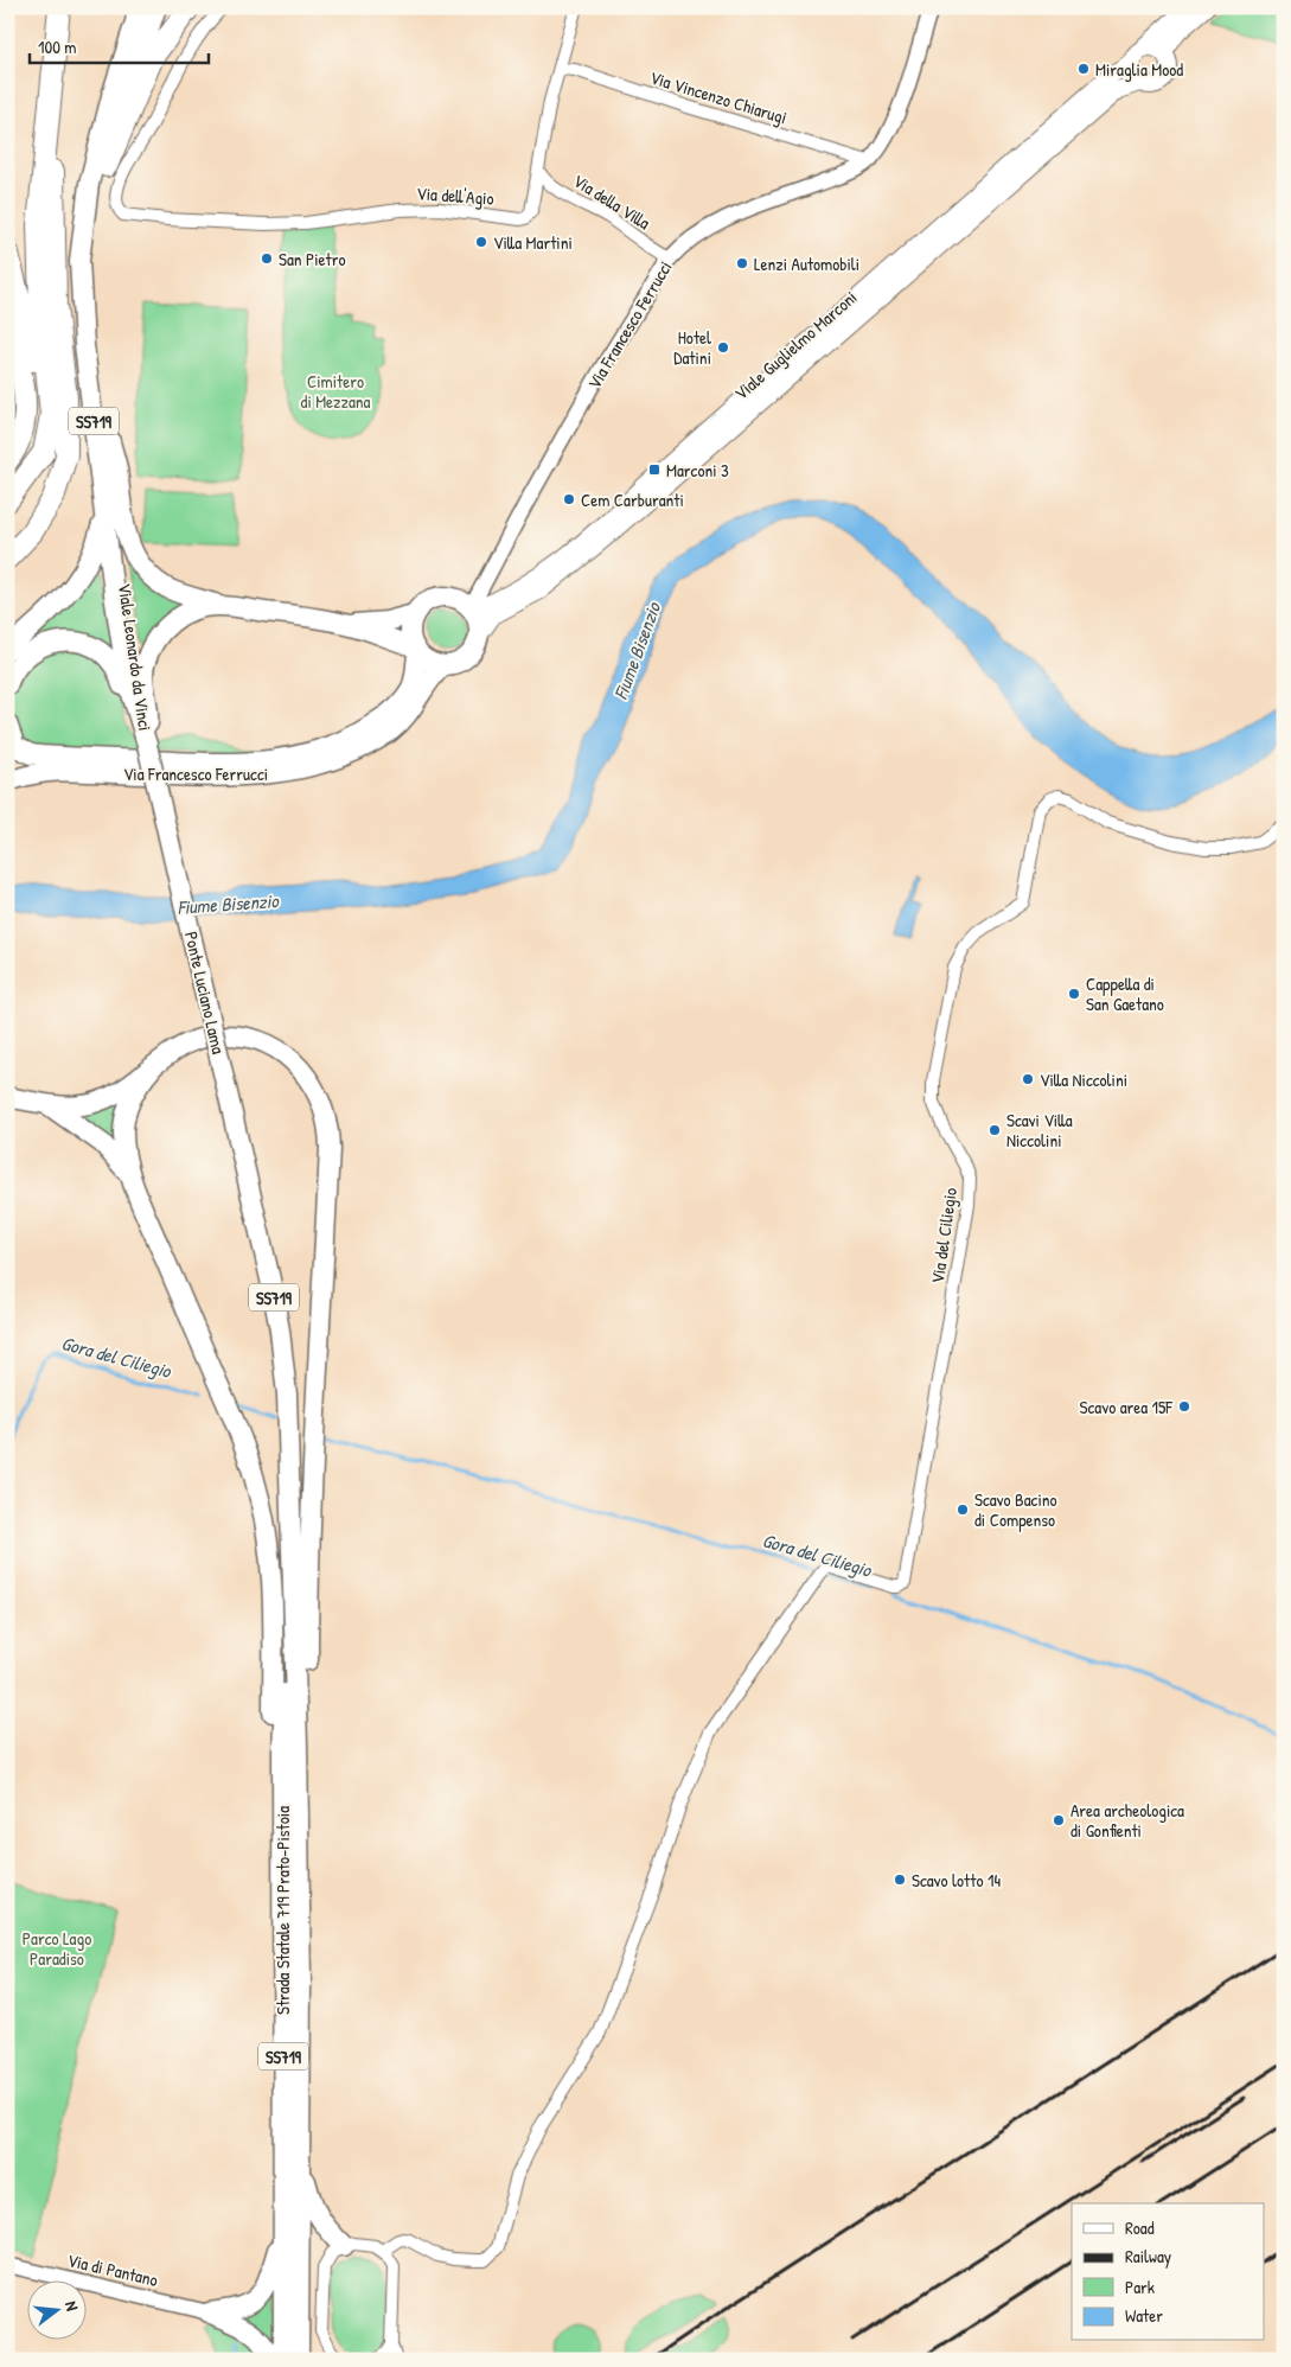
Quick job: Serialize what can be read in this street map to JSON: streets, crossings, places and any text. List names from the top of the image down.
{
  "streets": {
    "main road": [
      "Via Francesco Ferrucci",
      "Viale Guglielmo Marconi",
      "SS719",
      "Viale Leonardo da Vinci",
      "Ponte Luciano Lama",
      "Strada Statale 719 Prato-Pistoia"
    ],
    "street": [
      "Via Vincenzo Chiarugi",
      "Via dell'Agio",
      "Via della Villa",
      "Via del Ciliegio",
      "Via di Pantano"
    ]
  },
  "crossings": [
    ["Via Vincenzo Chiarugi", "Via dell'Agio"],
    ["Via Vincenzo Chiarugi", "Via Francesco Ferrucci"],
    ["Via dell'Agio", "Via della Villa"],
    ["Via della Villa", "Via Francesco Ferrucci"],
    ["Via Francesco Ferrucci", "Viale Guglielmo Marconi"],
    ["Viale Leonardo da Vinci", "Ponte Luciano Lama"],
    ["Ponte Luciano Lama", "Strada Statale 719 Prato-Pistoia"]
  ],
  "water": ["Fiume Bisenzio", "Gora del Ciliegio"],
  "parks": ["Cimitero di Mezzana", "Parco Lago Paradiso"],
  "places": {
    "other": [
      "Miraglia Mood",
      "Villa Martini",
      "San Pietro",
      "Lenzi Automobili",
      "Hotel Datini",
      "Cem Carburanti",
      "Cappella di San Gaetano",
      "Villa Niccolini",
      "Scavi Villa Niccolini",
      "Scavo area 15F",
      "Scavo Bacino di Compenso",
      "Area archeologica di Gonfienti",
      "Scavo lotto 14"
    ],
    "transit": ["Marconi 3"]
  },
  "legend": [
    "Road",
    "Railway",
    "Park",
    "Water"
  ],
  "scale_bar": "100 m",
  "north": "right"
}
